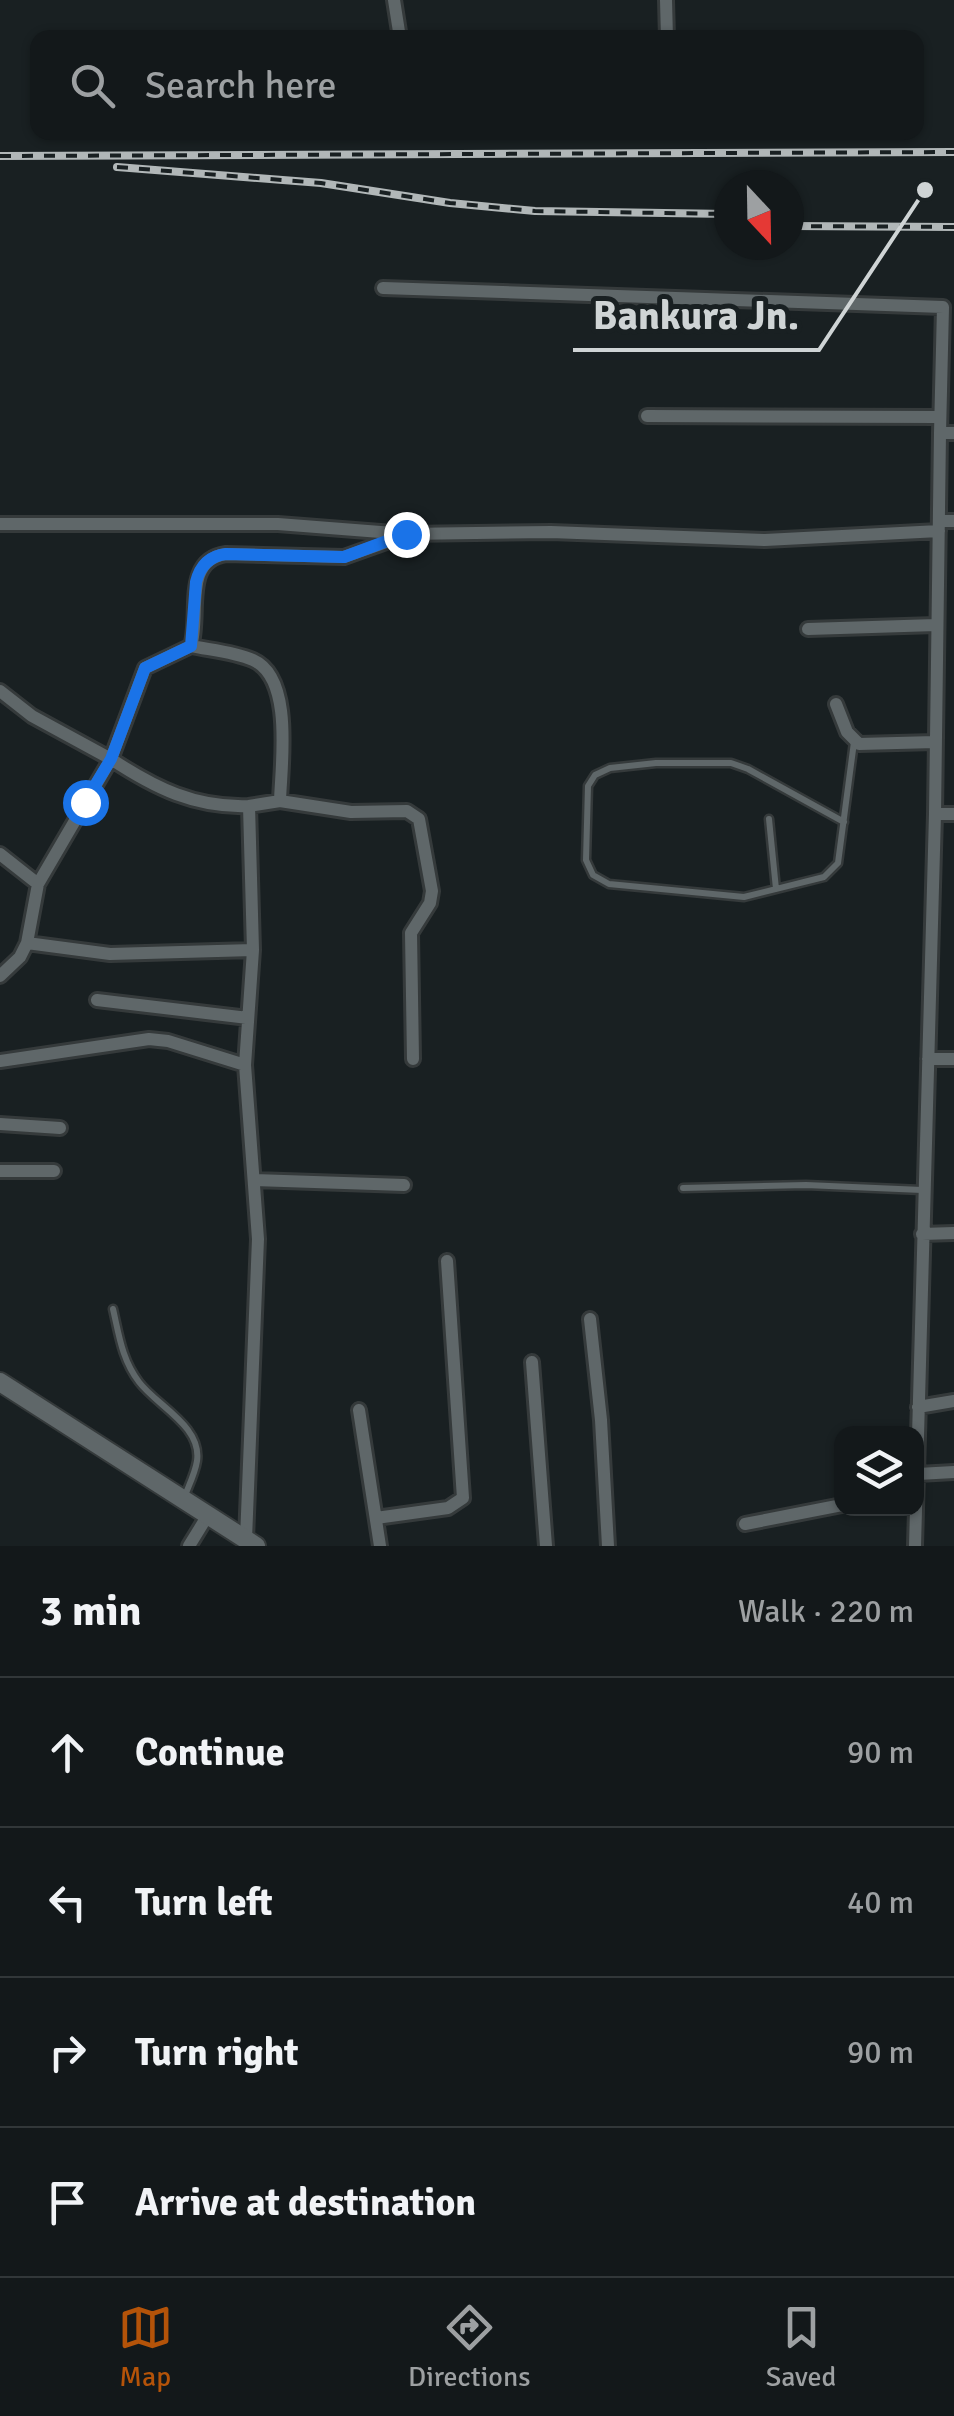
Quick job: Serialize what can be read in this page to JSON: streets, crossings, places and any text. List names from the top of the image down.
{
  "places": ["Bankura Jn."],
  "north": "bottom",
  "page": {
    "search": "Search here",
    "heading": ["3 min", "Walk · 220 m"],
    "list": [
      ["Continue", "90 m"],
      ["Turn left", "40 m"],
      ["Turn right", "90 m"],
      "Arrive at destination"
    ],
    "nav": ["Map", "Directions", "Saved"]
  }
}
